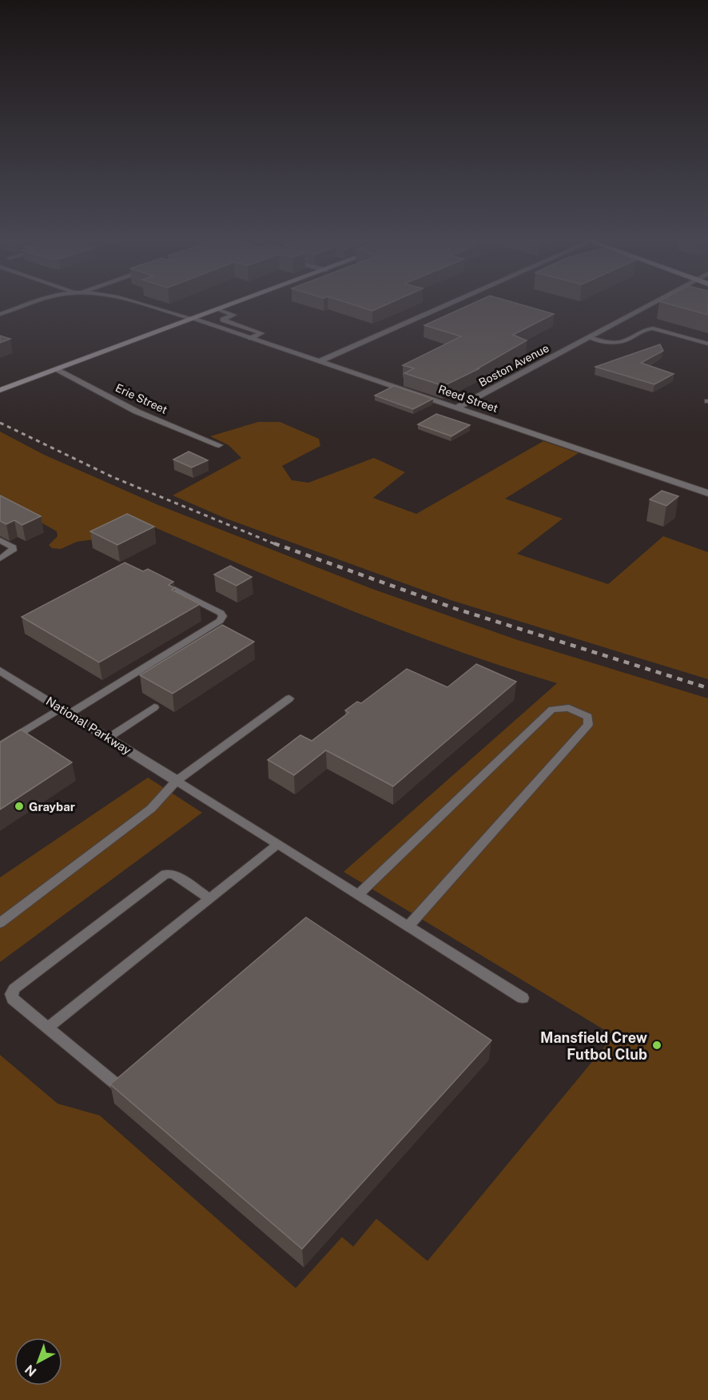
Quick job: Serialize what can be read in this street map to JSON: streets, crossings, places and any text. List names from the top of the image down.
{
  "streets": {
    "street": [
      "Boston Avenue",
      "Erie Street",
      "Reed Street",
      "National Parkway"
    ]
  },
  "crossings": [
    ["Boston Avenue", "Reed Street"]
  ],
  "places": ["Graybar", "Mansfield Crew Futbol Club"],
  "north": "bottom left"
}
